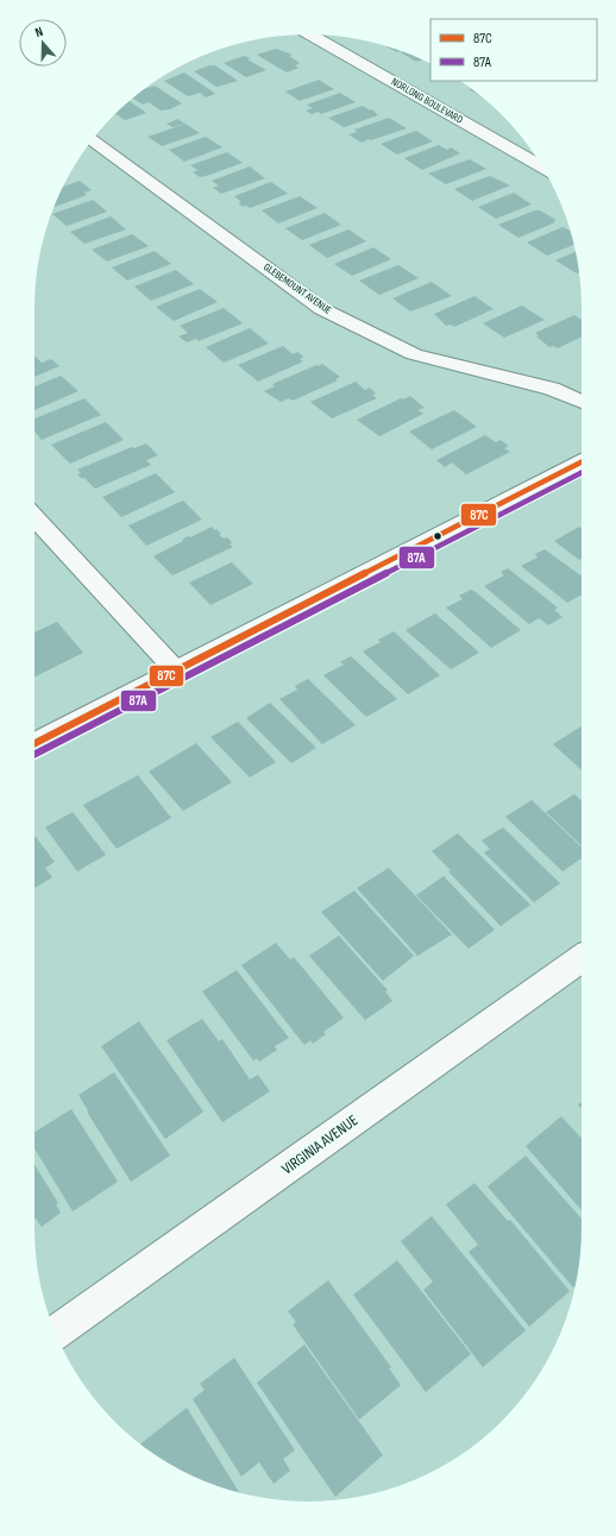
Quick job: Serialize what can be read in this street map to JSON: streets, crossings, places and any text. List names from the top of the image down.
{
  "streets": {
    "street": ["NORLONG BOULEVARD", "GLEBEMOUNT AVENUE", "VIRGINIA AVENUE"]
  },
  "lines": ["transit line 87C", "transit line 87A"],
  "legend": ["87C", "87A"],
  "north": "top"
}
